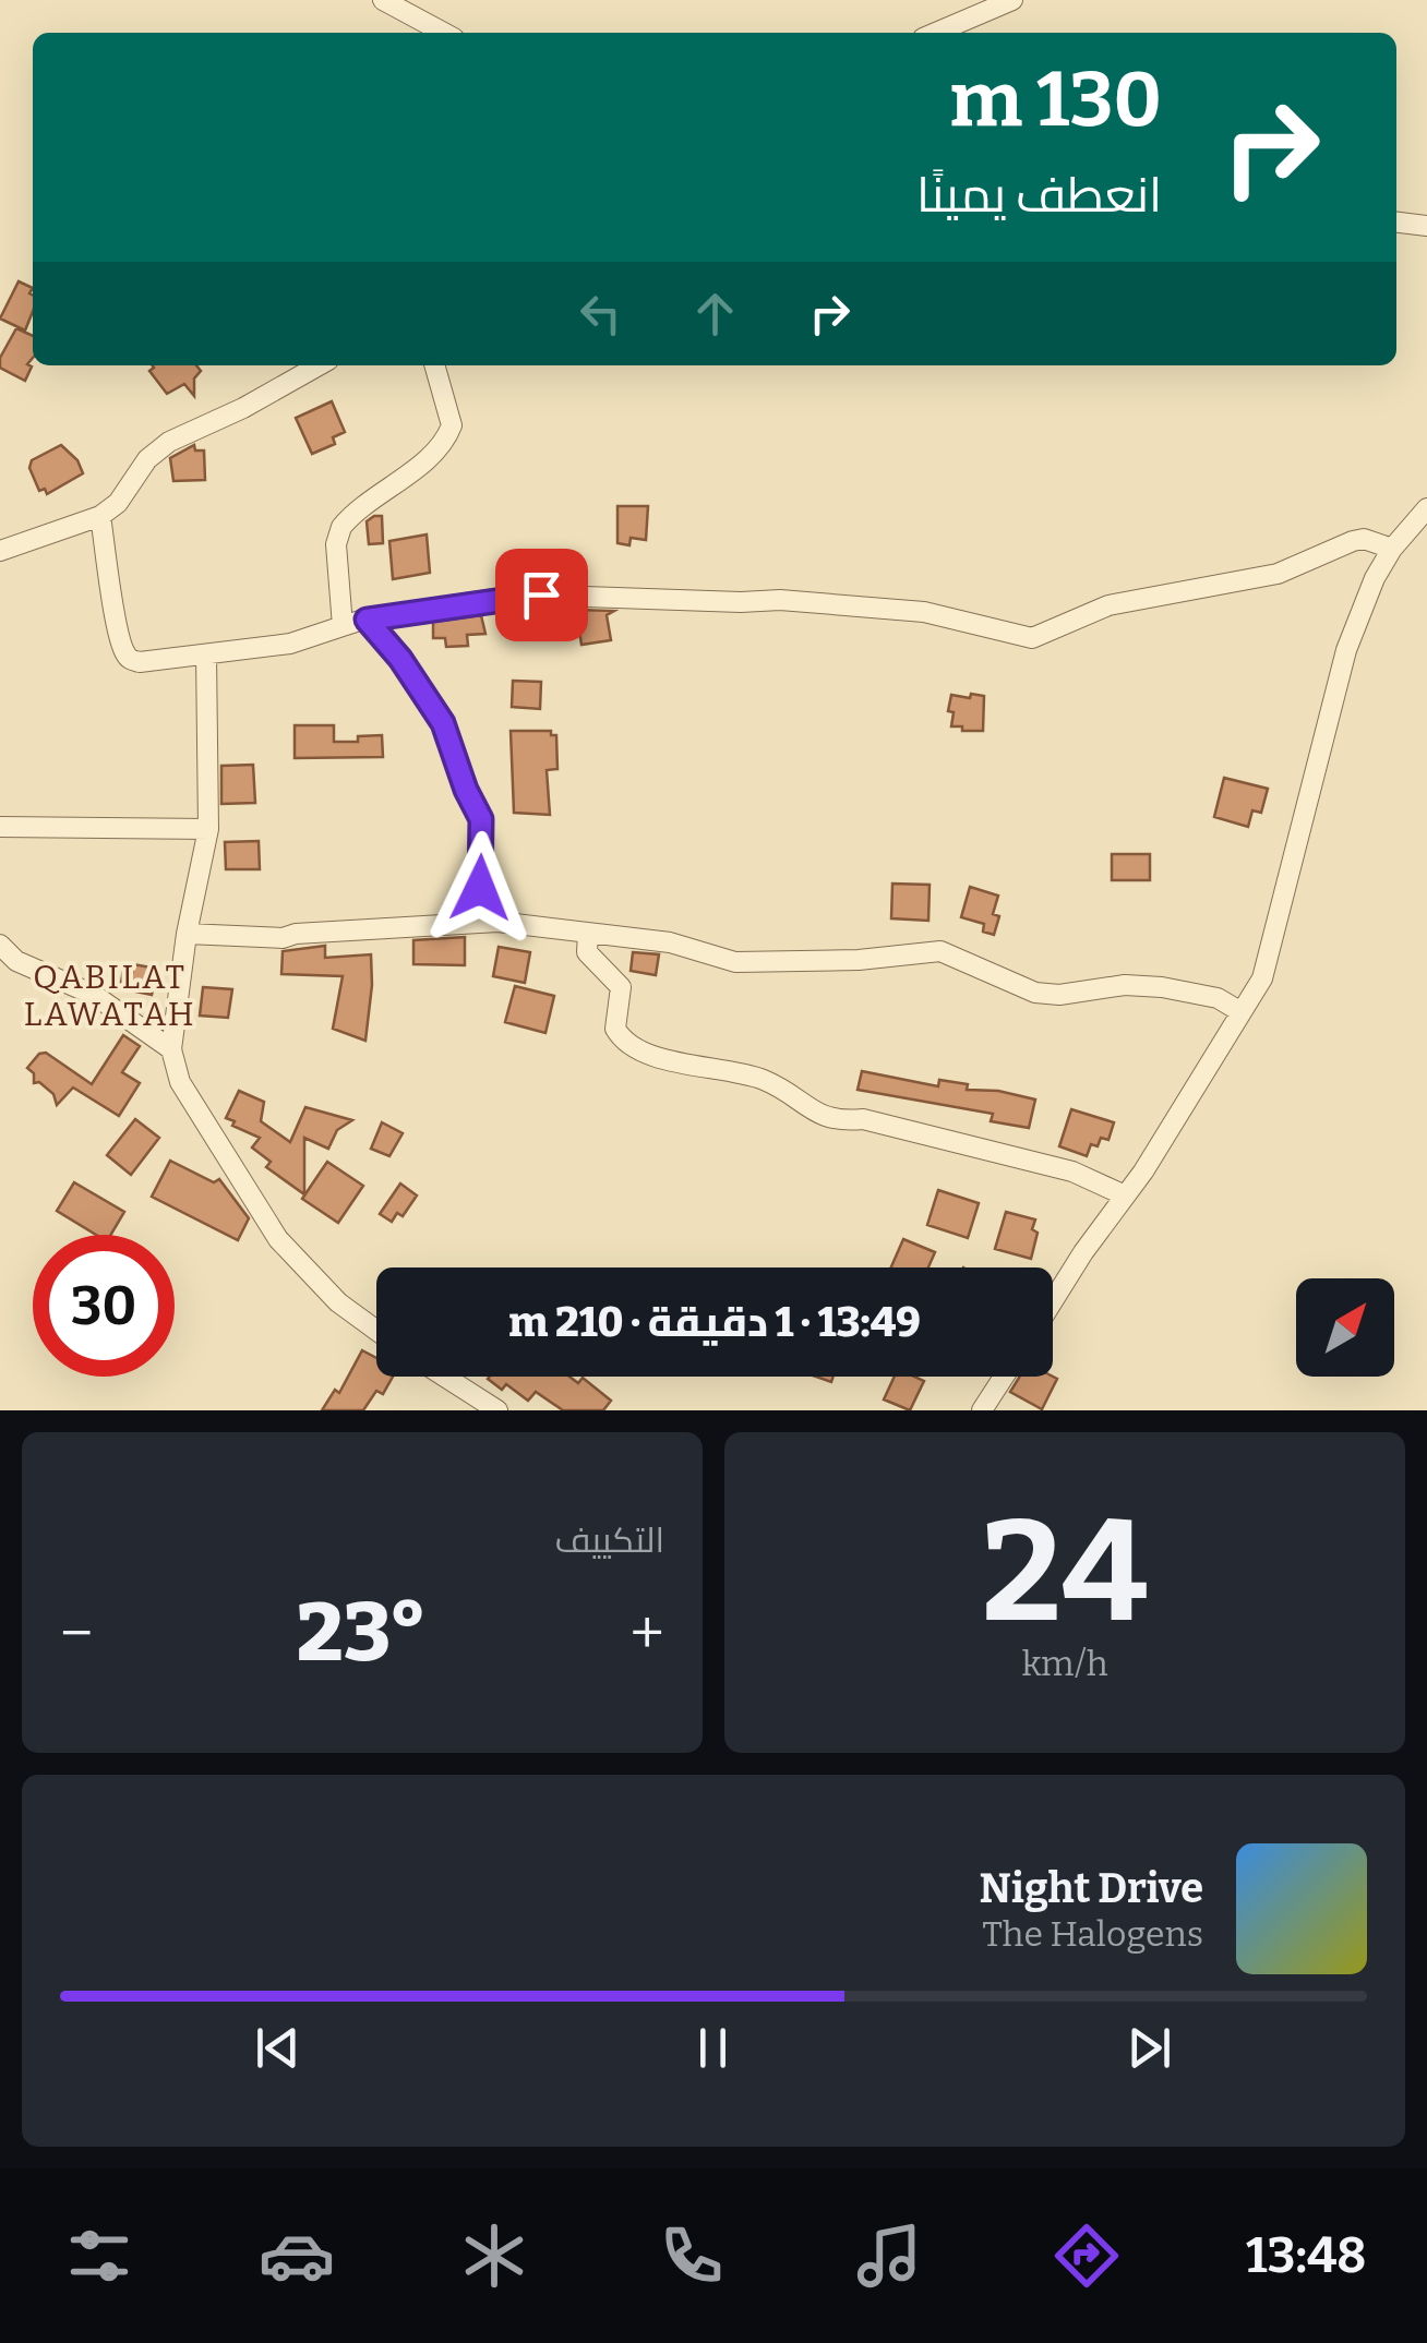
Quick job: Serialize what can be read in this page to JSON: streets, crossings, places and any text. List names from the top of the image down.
{
  "districts": ["QABILAT LAWATAH"],
  "north": "top right",
  "page": {
    "turn": ["130 m", "انعطف يمينًا"],
    "limit": "30",
    "trip": "13:49 · 1 دقيقة · 210 m",
    "tile": [
      ["24", "km/h"],
      "التكييف"
    ],
    "heat": ["−", "23°", "+"],
    "song": ["Night Drive", "The Halogens"],
    "tabs": "13:48"
  }
}
